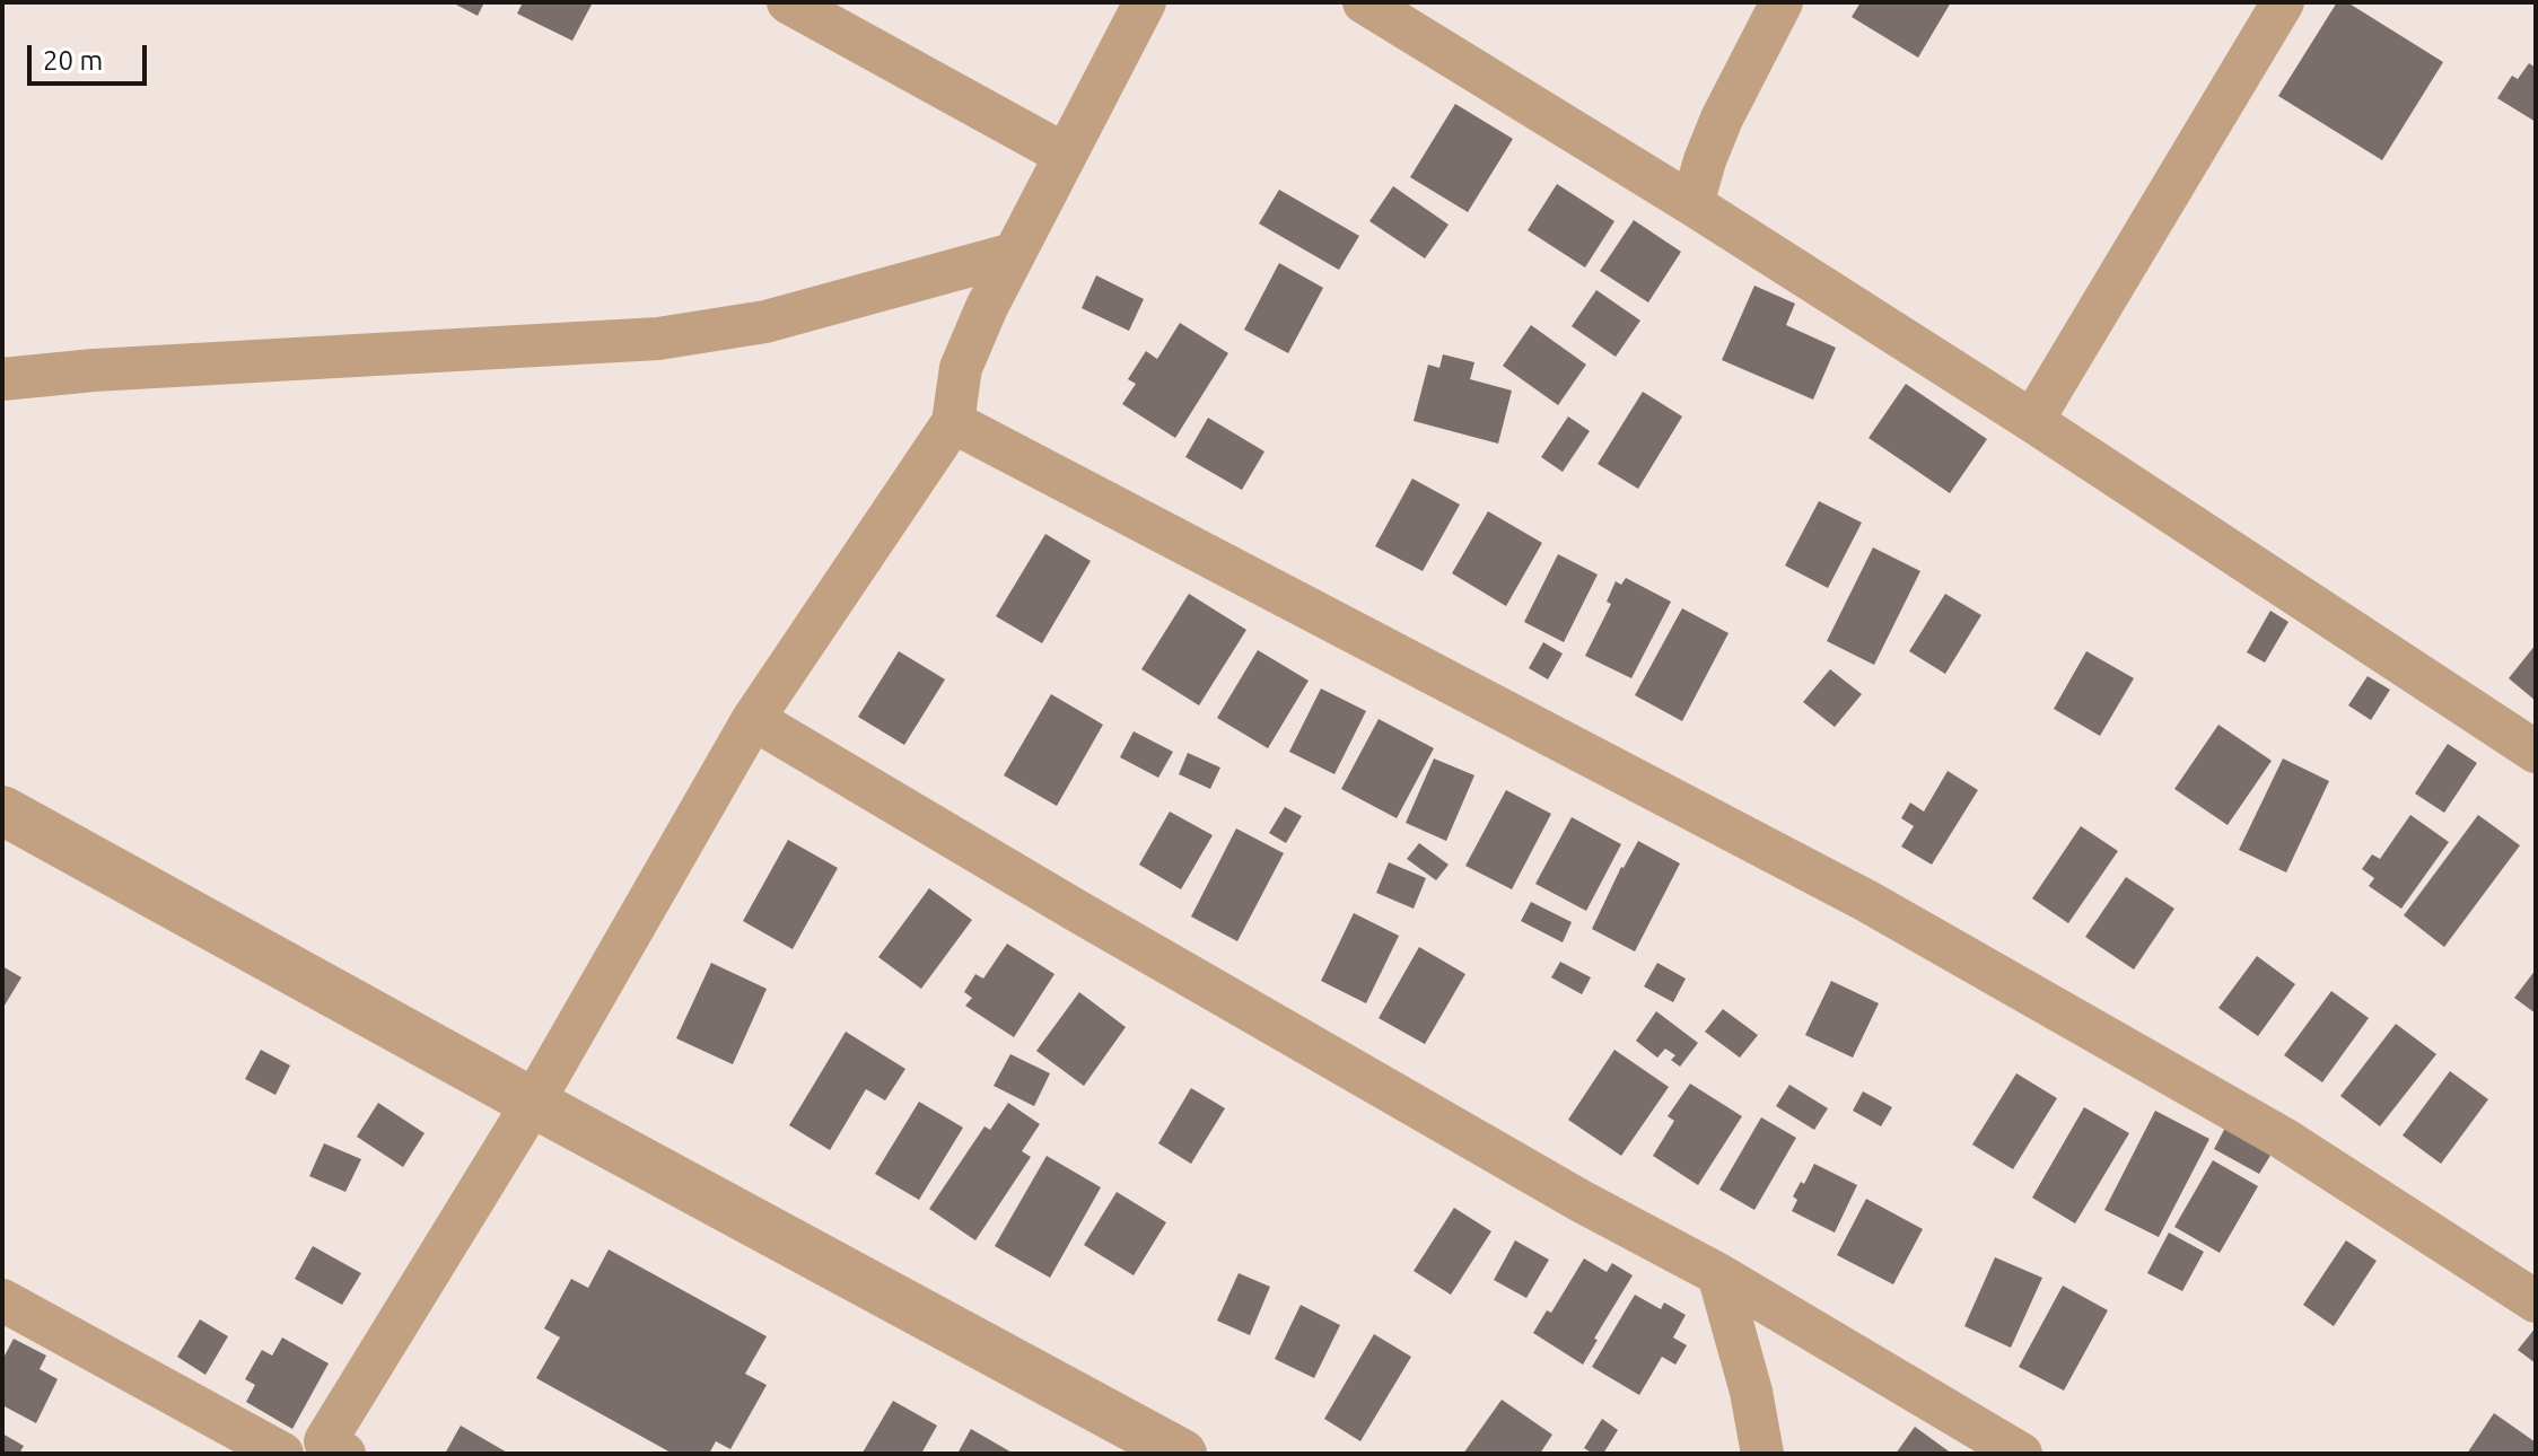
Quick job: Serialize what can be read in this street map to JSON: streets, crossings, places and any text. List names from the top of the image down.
{
  "scale_bar": "20 m"
}
